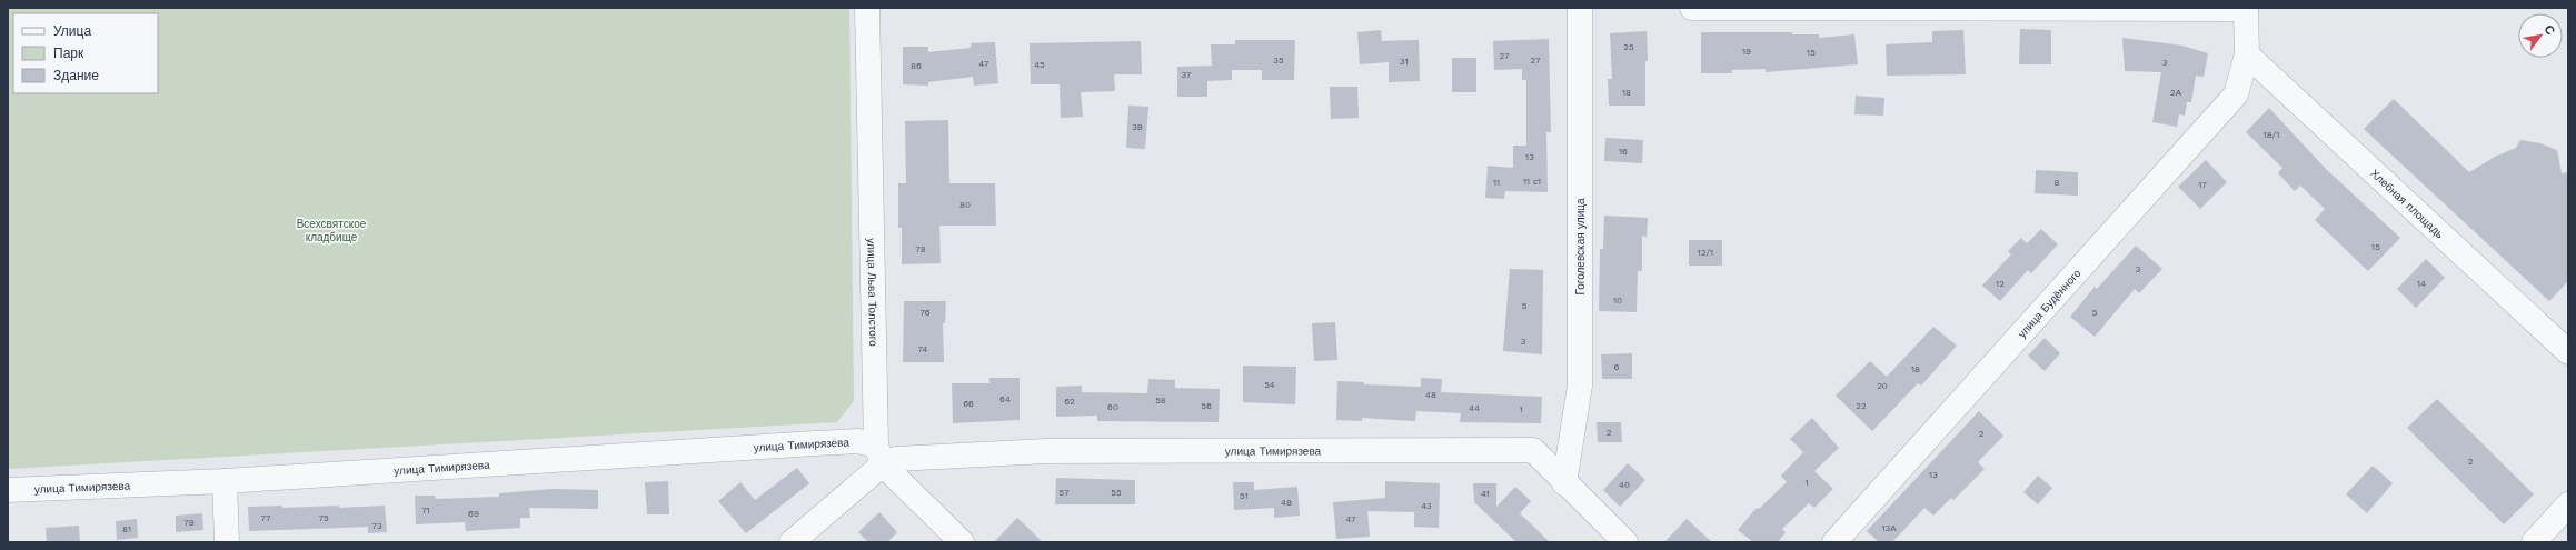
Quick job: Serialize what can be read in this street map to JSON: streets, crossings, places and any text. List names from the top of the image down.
{
  "streets": {
    "street": [
      "Хлебная площадь",
      "Гоголевская улица",
      "улица Льва Толстого",
      "улица Будённого",
      "улица Тимирязева"
    ]
  },
  "crossings": [
    ["Хлебная площадь", "улица Будённого"],
    ["Гоголевская улица", "улица Тимирязева"],
    ["улица Льва Толстого", "улица Тимирязева"]
  ],
  "parks": ["Всехсвятское кладбище"],
  "house_numbers": [
    "25",
    "19",
    "15",
    "27",
    "35",
    "27",
    "31",
    "3",
    "47",
    "45",
    "86",
    "37",
    "18",
    "2А",
    "39",
    "18/1",
    "16",
    "13",
    "11 с1",
    "11",
    "8",
    "17",
    "80",
    "15",
    "78",
    "12/1",
    "3",
    "12",
    "14",
    "10",
    "5",
    "76",
    "5",
    "3",
    "74",
    "6",
    "18",
    "54",
    "20",
    "48",
    "64",
    "58",
    "62",
    "66",
    "56",
    "22",
    "60",
    "44",
    "1",
    "2",
    "2",
    "2",
    "13",
    "1",
    "40",
    "57",
    "55",
    "41",
    "51",
    "49",
    "43",
    "71",
    "69",
    "77",
    "75",
    "47",
    "79",
    "73",
    "13А",
    "81"
  ],
  "legend": ["Улица", "Парк", "Здание"],
  "north": "top right"
}
